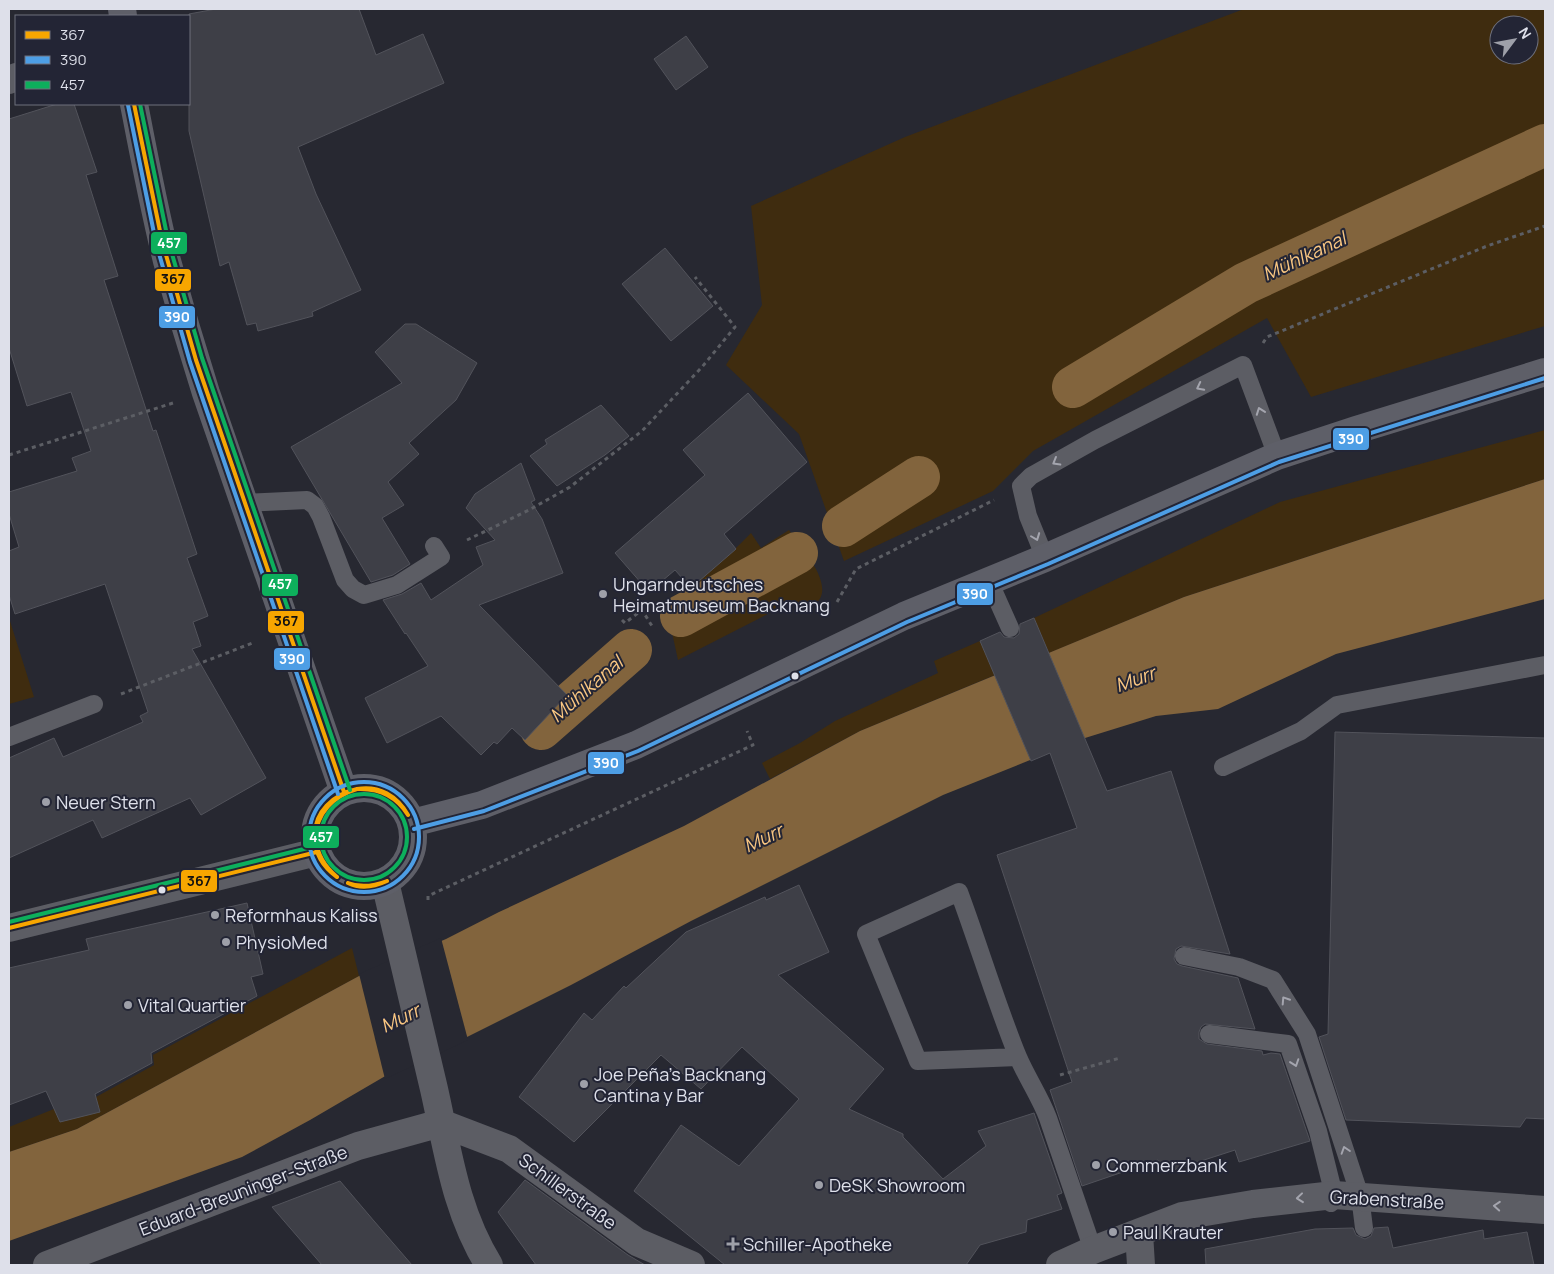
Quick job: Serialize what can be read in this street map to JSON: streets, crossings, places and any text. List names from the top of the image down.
{
  "streets": {
    "street": ["Eduard-Breuninger-Straße", "Schillerstraße", "Grabenstraße"]
  },
  "crossings": [
    ["Eduard-Breuninger-Straße", "Schillerstraße"]
  ],
  "one_way": ["Grabenstraße"],
  "water": ["Mühlkanal", "Murr"],
  "places": {
    "other": [
      "Ungarndeutsches Heimatmuseum Backnang",
      "Neuer Stern",
      "Reformhaus Kaliss",
      "PhysioMed",
      "Vital Quartier",
      "Joe Peña’s Backnang Cantina y Bar",
      "Commerzbank",
      "DeSK Showroom",
      "Paul Krauter"
    ],
    "health": ["Schiller-Apotheke"]
  },
  "lines": ["transit line 367", "transit line 390", "transit line 457"],
  "legend": ["367", "390", "457"],
  "north": "top right"
}
